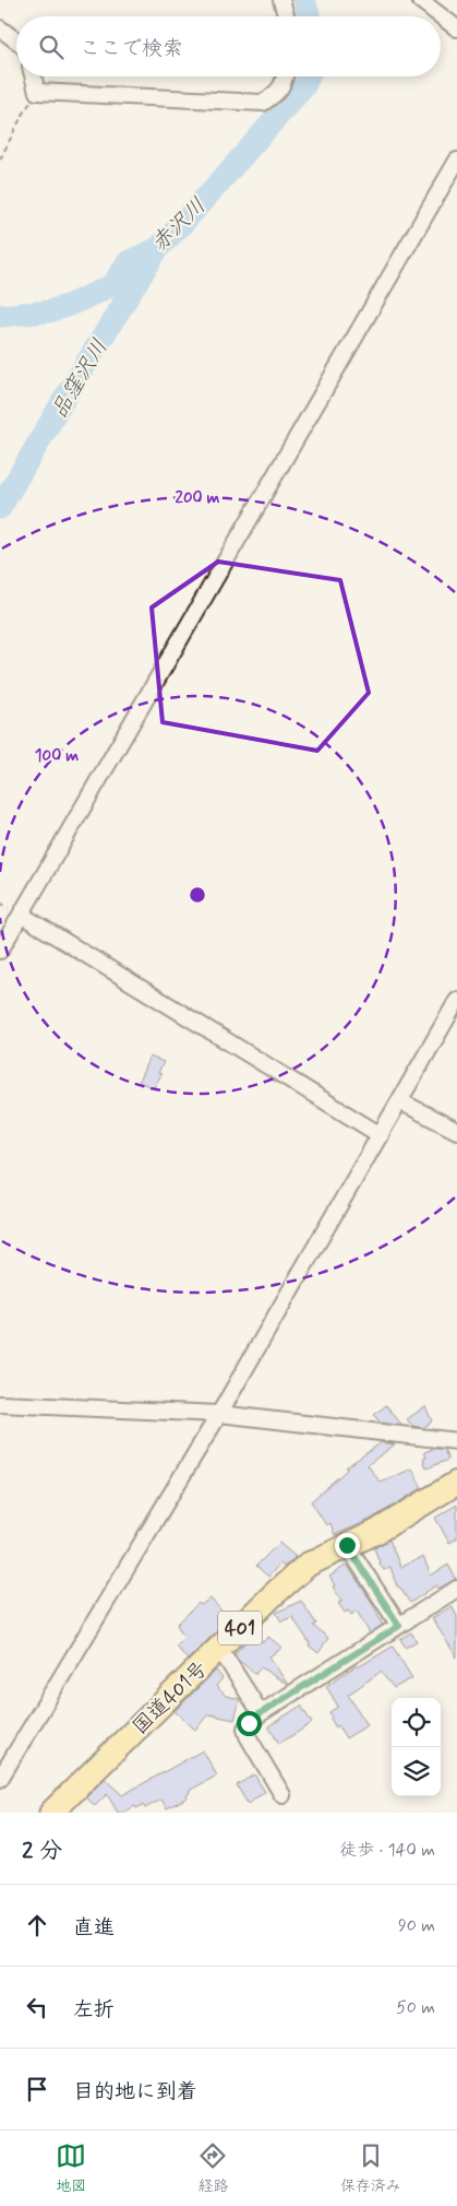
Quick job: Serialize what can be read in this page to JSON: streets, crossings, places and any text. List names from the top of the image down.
{
  "streets": {
    "highway": ["401", "国道401号"]
  },
  "water": ["赤沢川", "品窪沢川"],
  "page": {
    "search": "ここで検索",
    "heading": ["2 分", "徒歩 · 140 m"],
    "list": [
      ["直進", "90 m"],
      ["左折", "50 m"],
      "目的地に到着"
    ],
    "nav": ["地図", "経路", "保存済み"]
  },
  "rings": ["200 m", "100 m"]
}
